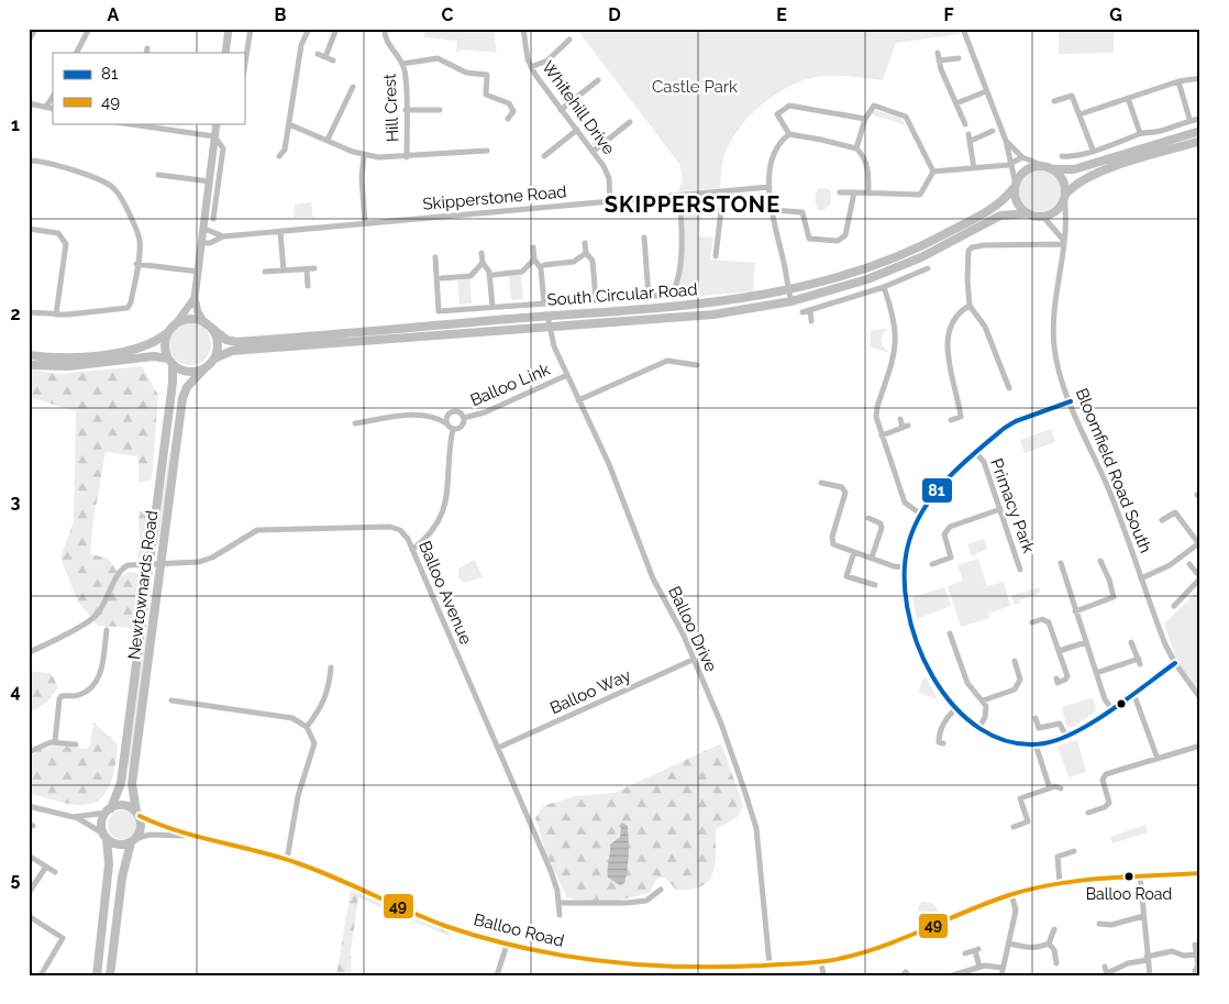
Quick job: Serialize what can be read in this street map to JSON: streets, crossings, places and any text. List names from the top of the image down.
{
  "streets": {
    "highway": ["South Circular Road", "Newtownards Road"],
    "street": [
      "Hill Crest",
      "Whitehill Drive",
      "Skipperstone Road",
      "Balloo Link",
      "Bloomfield Road South",
      "Primacy Park",
      "Balloo Avenue",
      "Balloo Drive",
      "Balloo Way",
      "Balloo Road"
    ]
  },
  "crossings": [
    ["Whitehill Drive", "Skipperstone Road"],
    ["South Circular Road", "Bloomfield Road South"],
    ["South Circular Road", "Newtownards Road"],
    ["South Circular Road", "Balloo Drive"],
    ["Balloo Link", "Balloo Drive"],
    ["Newtownards Road", "Balloo Avenue"],
    ["Newtownards Road", "Balloo Road"],
    ["Balloo Avenue", "Balloo Way"],
    ["Balloo Drive", "Balloo Way"],
    ["Balloo Drive", "Balloo Road"]
  ],
  "districts": ["SKIPPERSTONE"],
  "parks": ["Castle Park"],
  "places": ["Balloo Road"],
  "lines": ["transit line 81", "transit line 49"],
  "legend": ["81", "49"],
  "grid": {
    "columns": [
      "A",
      "B",
      "C",
      "D",
      "E",
      "F",
      "G"
    ],
    "rows": [
      "1",
      "2",
      "3",
      "4",
      "5"
    ]
  }
}
